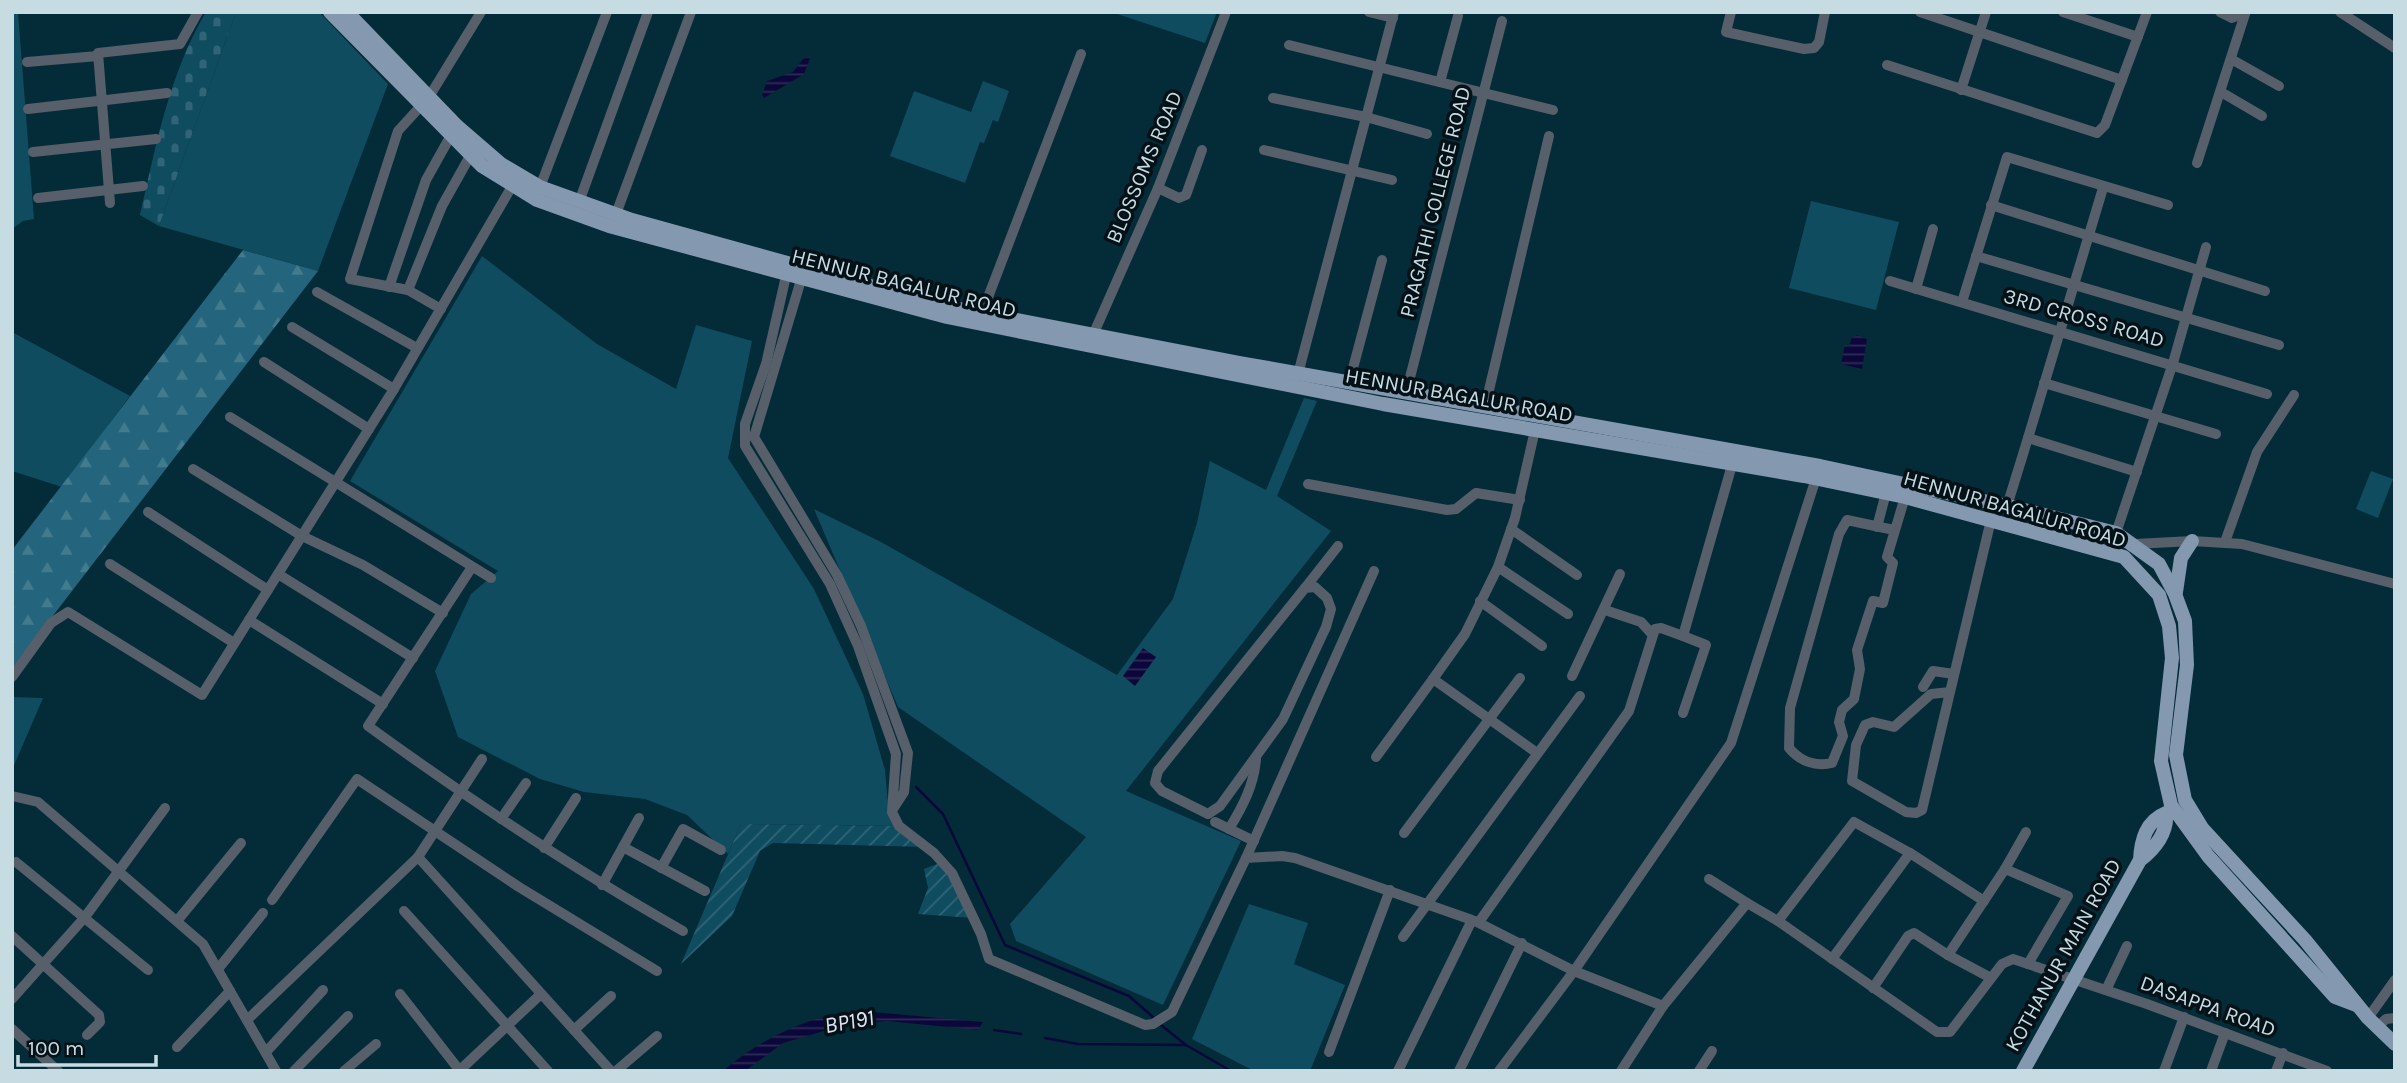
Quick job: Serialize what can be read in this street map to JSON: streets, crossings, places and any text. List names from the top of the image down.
{
  "streets": {
    "main road": ["HENNUR BAGALUR ROAD", "KOTHANUR MAIN ROAD"],
    "street": [
      "BLOSSOMS ROAD",
      "PRAGATHI COLLEGE ROAD",
      "3RD CROSS ROAD",
      "DASAPPA ROAD"
    ]
  },
  "crossings": [
    ["BLOSSOMS ROAD", "HENNUR BAGALUR ROAD"],
    ["PRAGATHI COLLEGE ROAD", "HENNUR BAGALUR ROAD"],
    ["HENNUR BAGALUR ROAD", "KOTHANUR MAIN ROAD"],
    ["KOTHANUR MAIN ROAD", "DASAPPA ROAD"]
  ],
  "water": ["BP191"],
  "scale_bar": "100 m"
}
